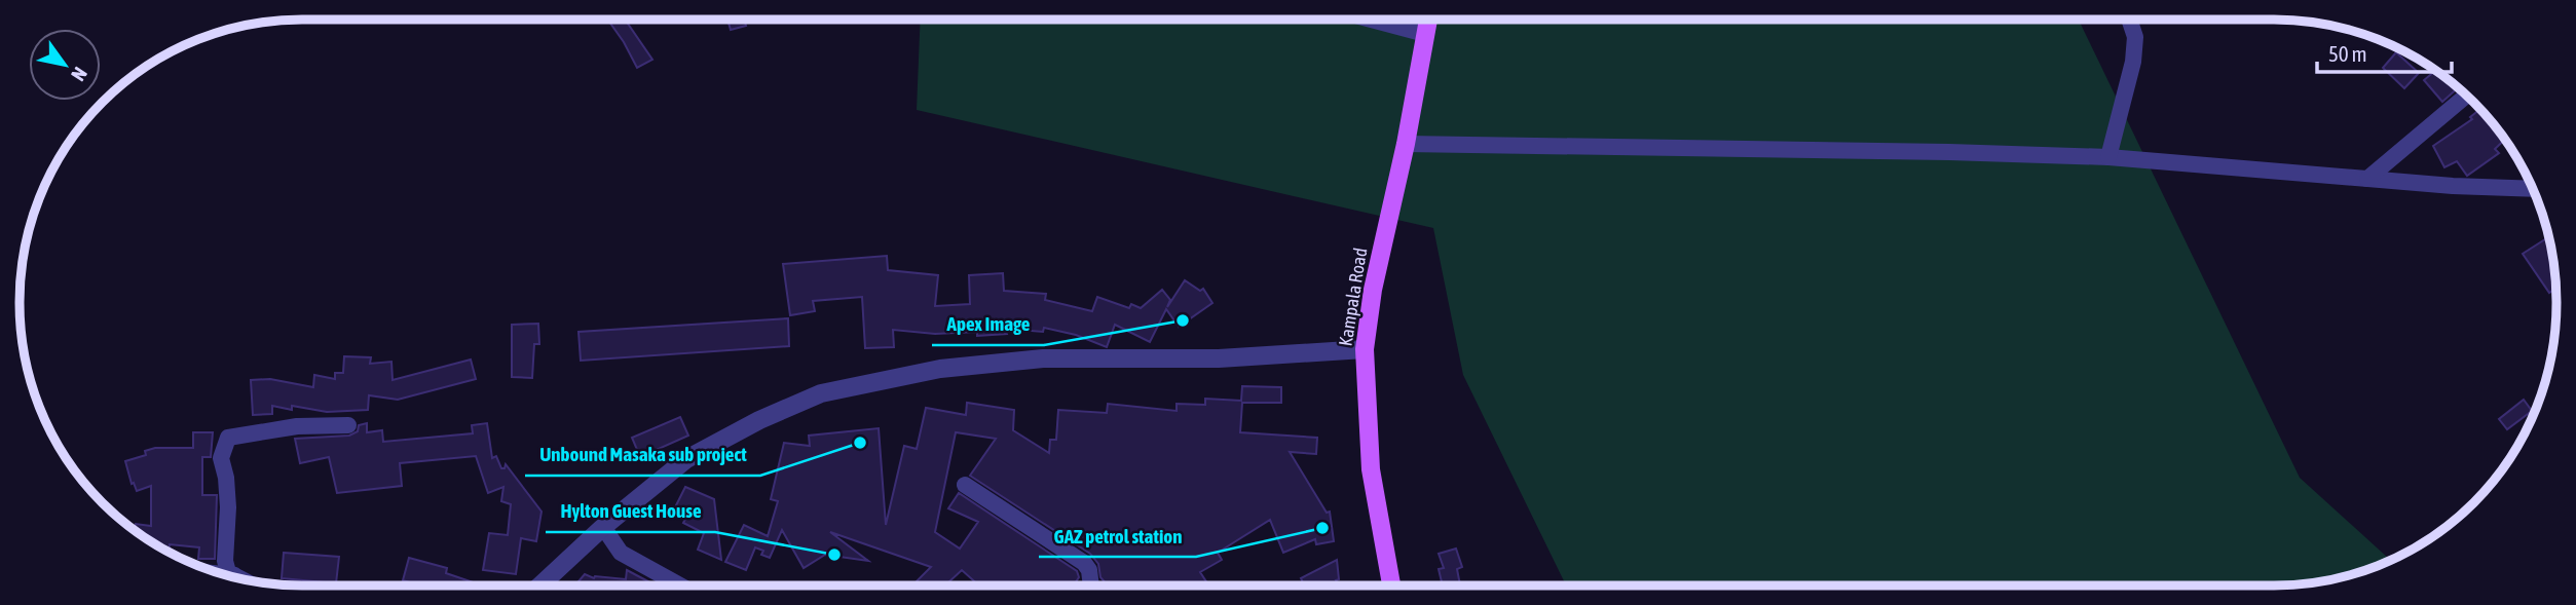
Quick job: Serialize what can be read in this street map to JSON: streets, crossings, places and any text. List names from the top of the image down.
{
  "streets": {
    "main road": ["Kampala Road"]
  },
  "places": [
    "Apex Image",
    "Unbound Masaka sub project",
    "GAZ petrol station",
    "Hylton Guest House"
  ],
  "scale_bar": "50 m",
  "north": "bottom right"
}
